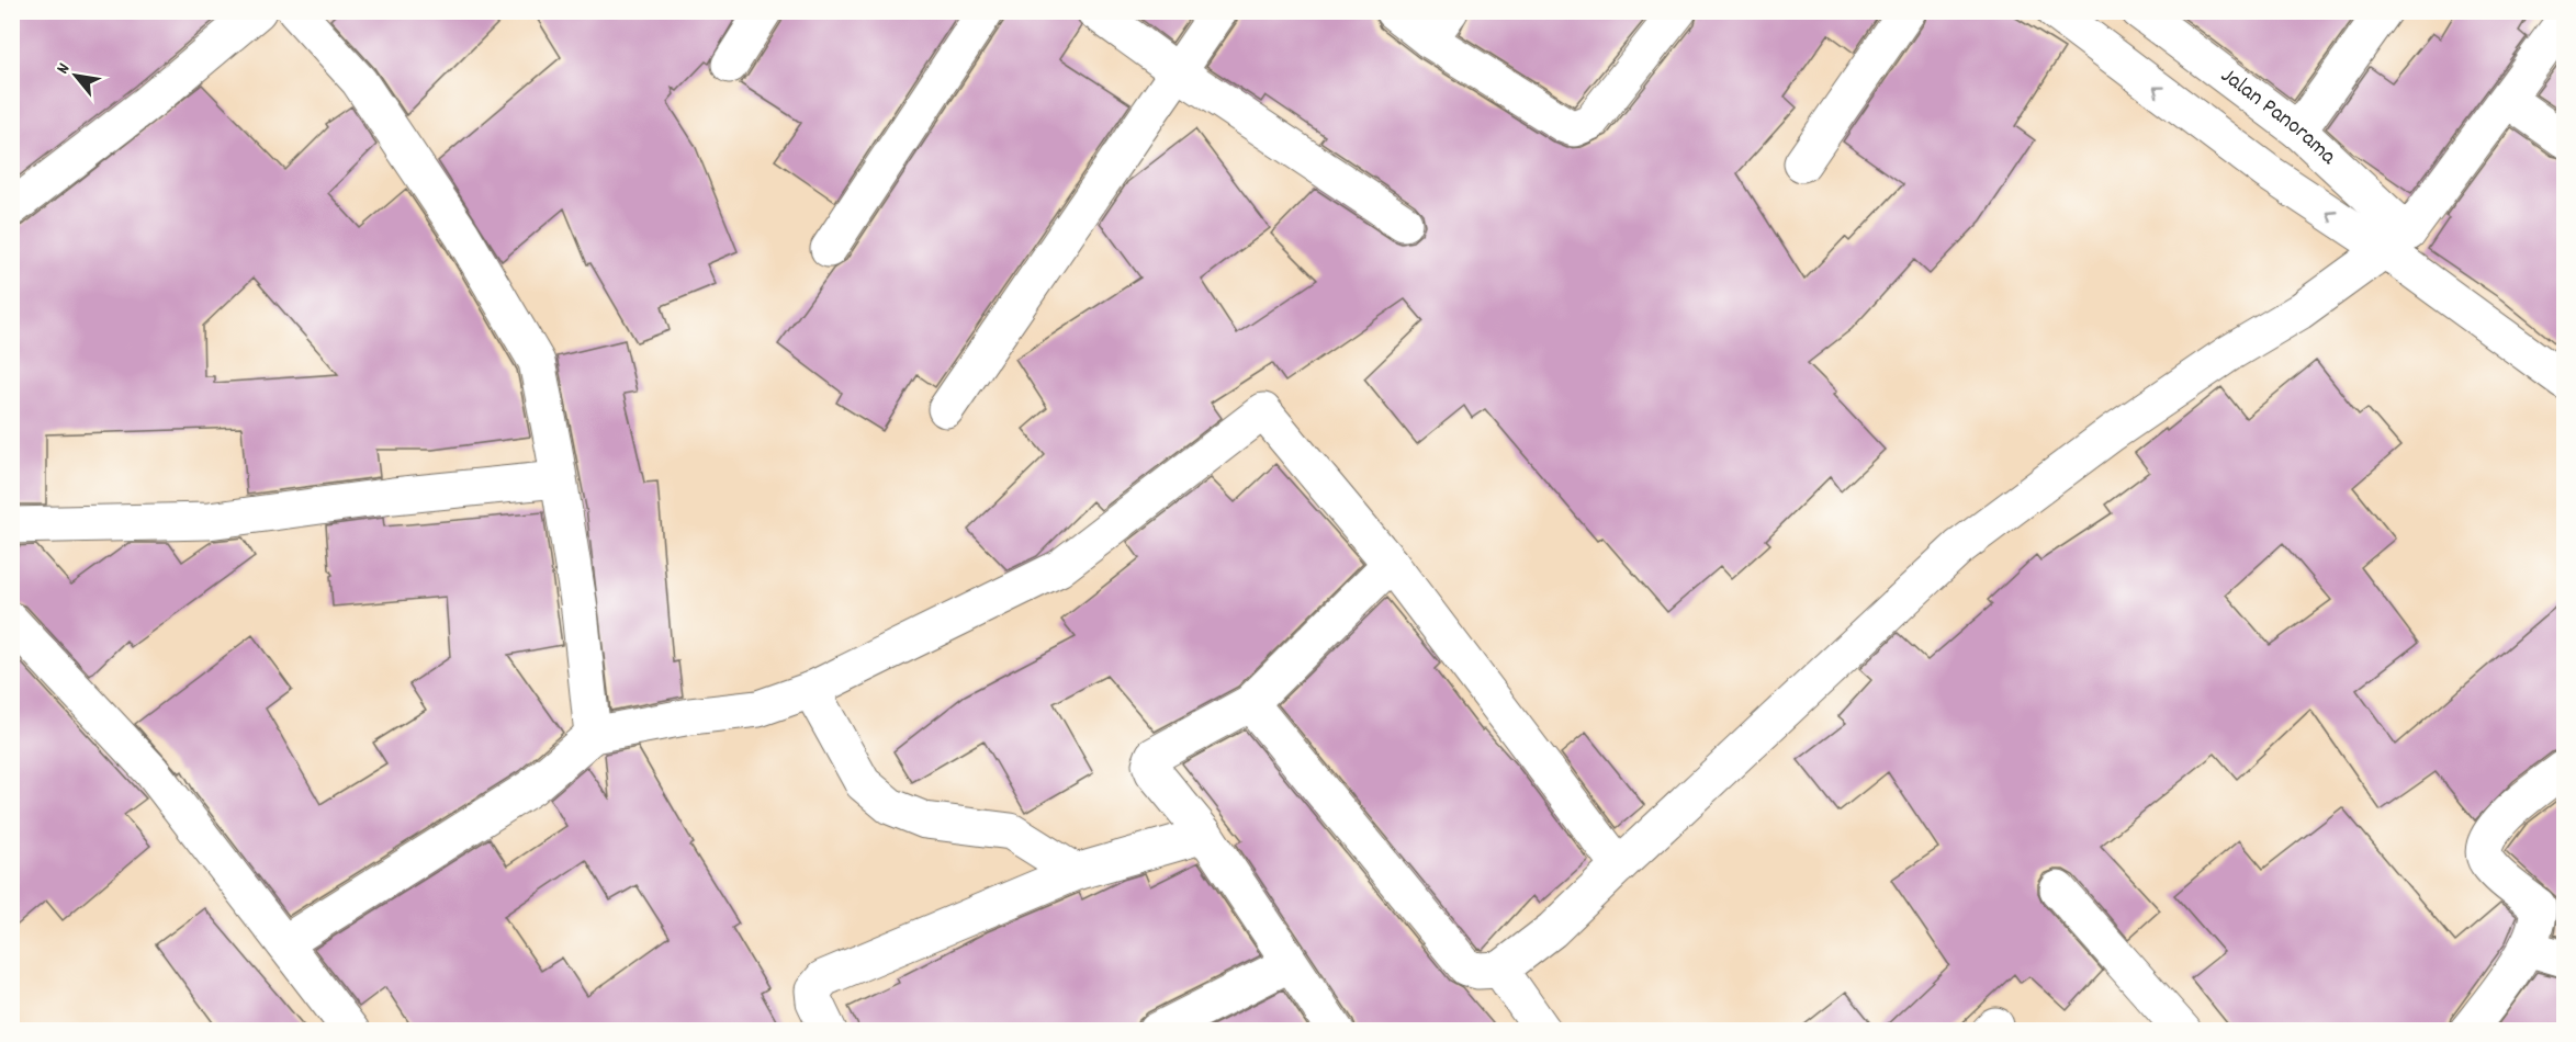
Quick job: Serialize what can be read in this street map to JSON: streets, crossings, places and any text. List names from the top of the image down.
{
  "streets": {
    "street": ["Jalan Panorama"]
  },
  "north": "top left"
}
